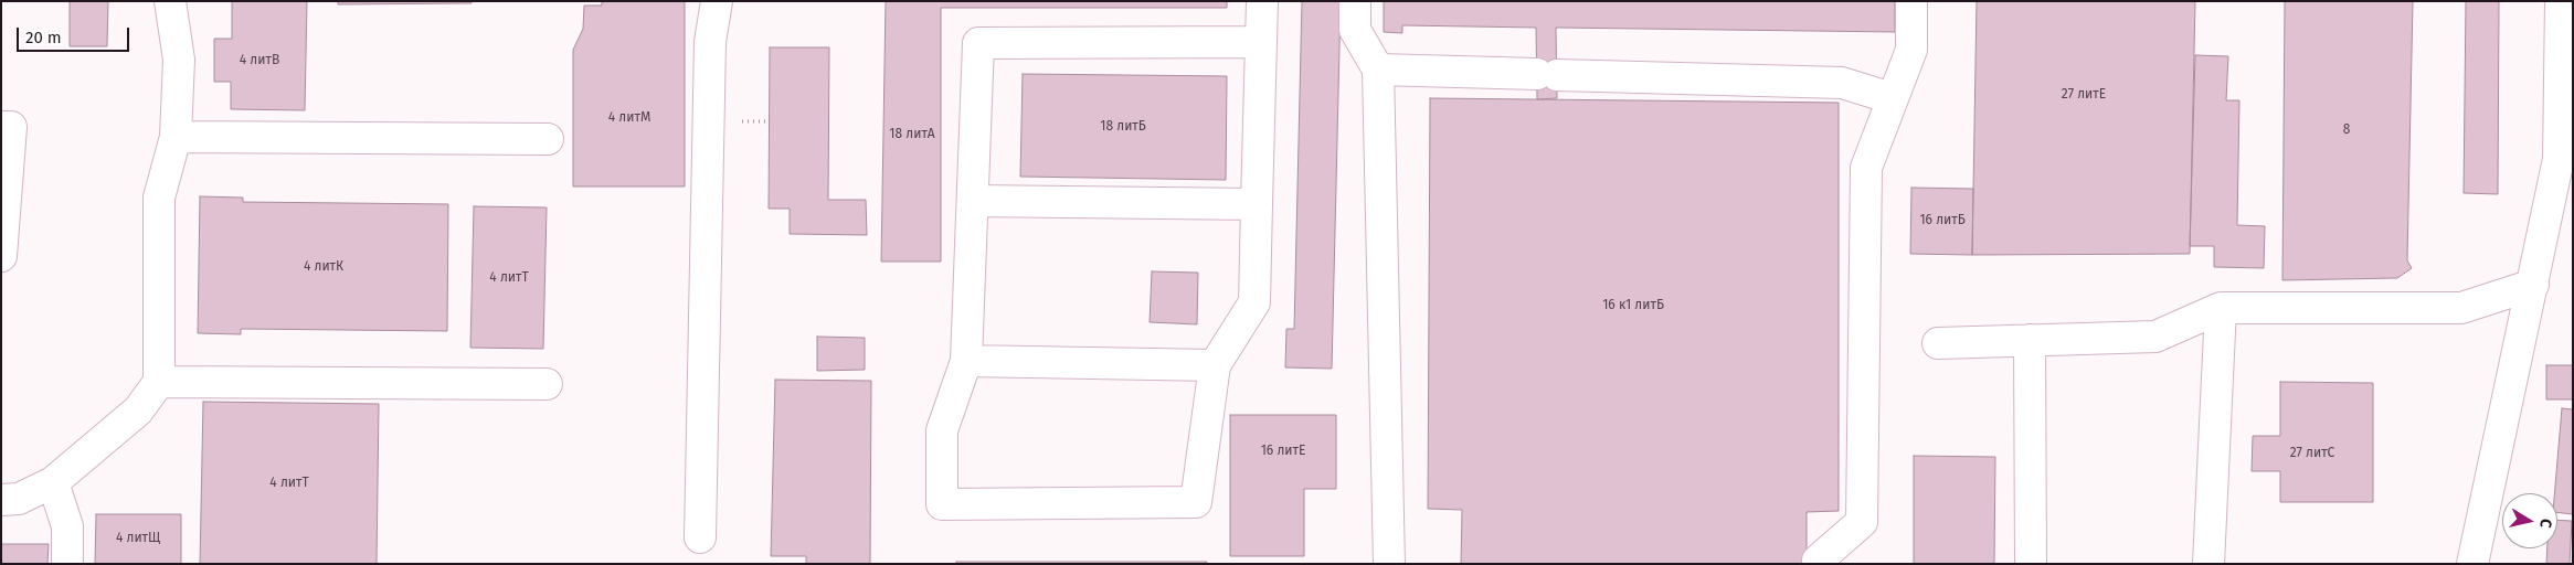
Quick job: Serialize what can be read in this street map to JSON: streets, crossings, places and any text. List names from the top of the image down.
{
  "house_numbers": [
    "4 литВ",
    "27 литЕ",
    "4 литМ",
    "18 литБ",
    "8",
    "18 литА",
    "16 литБ",
    "4 литК",
    "4 литТ",
    "16 к1 литБ",
    "16 литЕ",
    "27 литС",
    "4 литТ",
    "4 литЩ"
  ],
  "scale_bar": "20 m",
  "north": "right"
}
